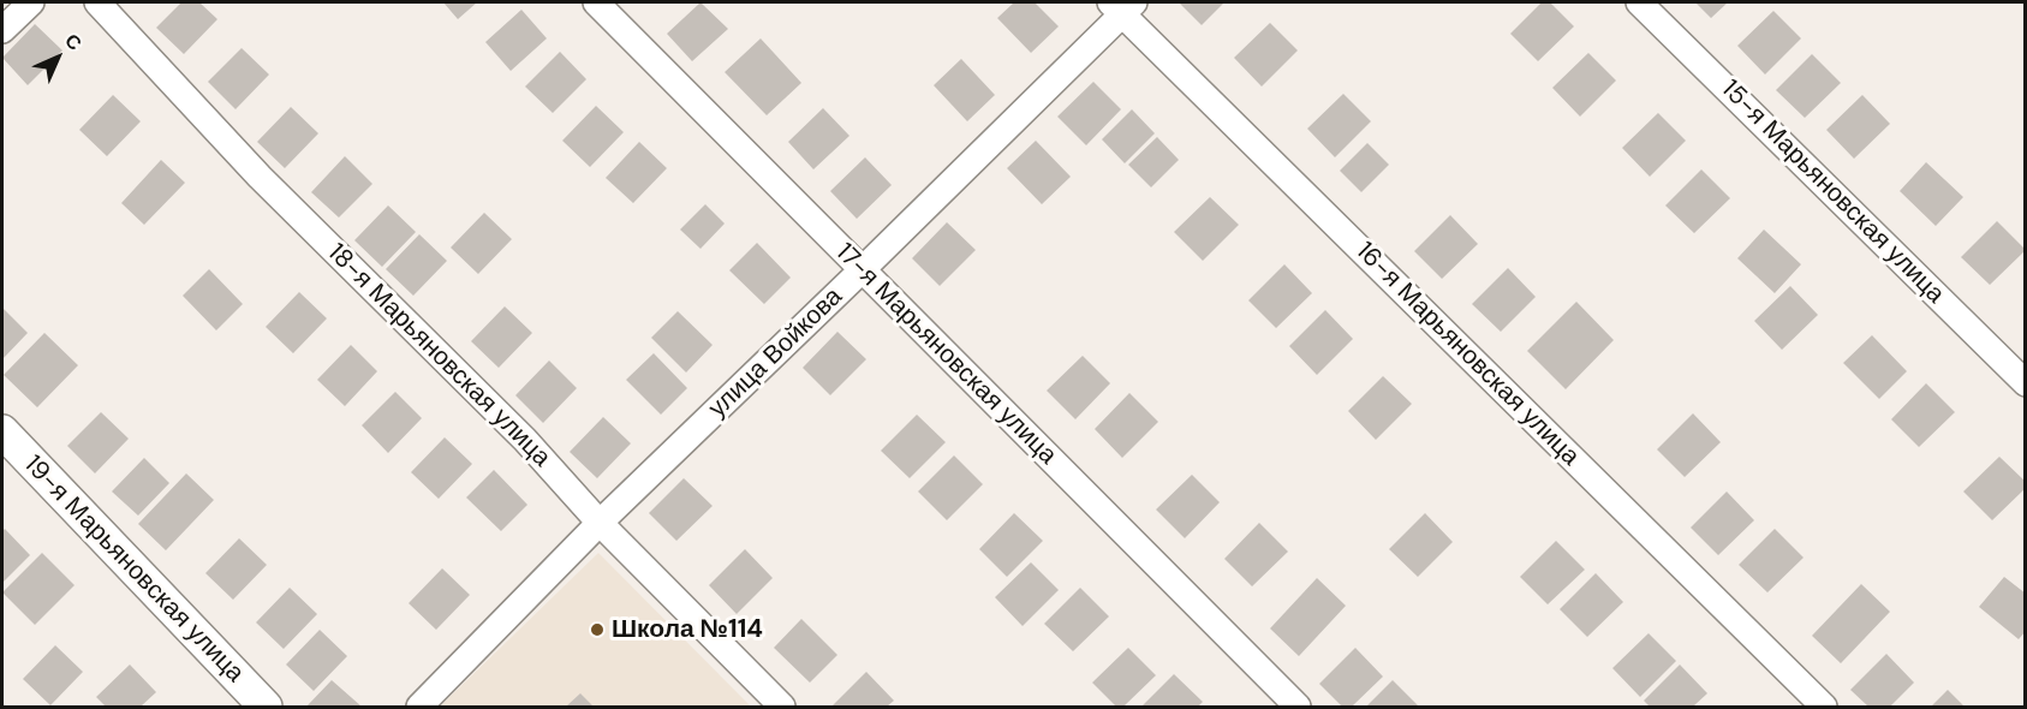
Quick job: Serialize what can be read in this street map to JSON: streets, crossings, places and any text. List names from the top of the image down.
{
  "streets": {
    "street": [
      "15-я Марьяновская улица",
      "улица Войкова",
      "17-я Марьяновская улица",
      "16-я Марьяновская улица",
      "18-я Марьяновская улица",
      "19-я Марьяновская улица"
    ]
  },
  "crossings": [
    ["улица Войкова", "17-я Марьяновская улица"],
    ["улица Войкова", "16-я Марьяновская улица"],
    ["улица Войкова", "18-я Марьяновская улица"]
  ],
  "places": ["Школа №114"],
  "north": "top right"
}
